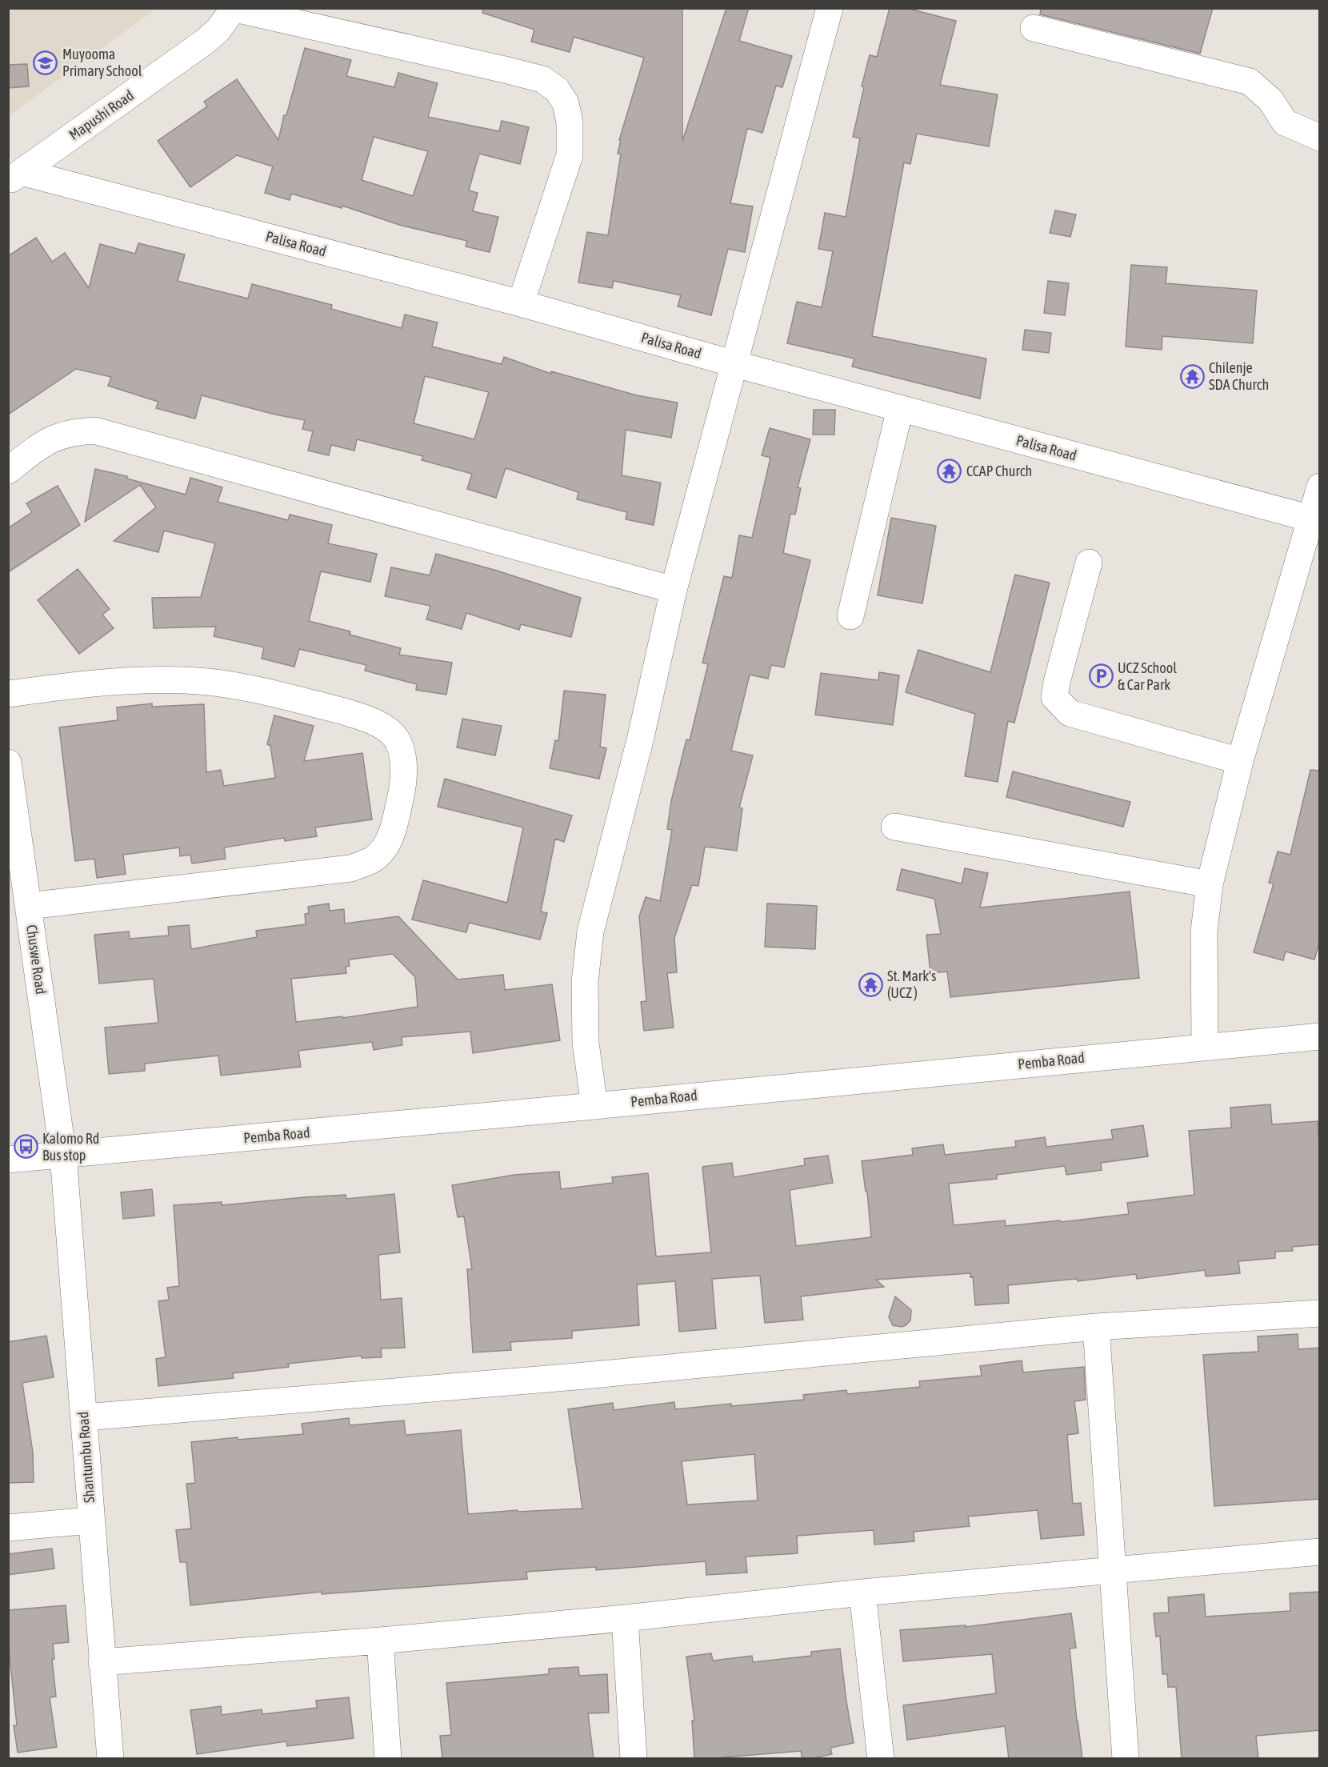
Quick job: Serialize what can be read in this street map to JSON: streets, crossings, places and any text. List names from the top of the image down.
{
  "streets": {
    "street": [
      "Mapushi Road",
      "Palisa Road",
      "Chuswe Road",
      "Pemba Road",
      "Shantumbu Road"
    ]
  },
  "crossings": [
    ["Mapushi Road", "Palisa Road"],
    ["Chuswe Road", "Pemba Road"],
    ["Chuswe Road", "Shantumbu Road"],
    ["Pemba Road", "Shantumbu Road"]
  ],
  "places": {
    "school or university": ["Muyooma Primary School"],
    "temple": ["Chilenje SDA Church", "CCAP Church", "St. Mark's (UCZ )"],
    "parking": ["UCZ School & Car Park"],
    "bus stop": ["Kalomo Rd Bus stop"]
  }
}
